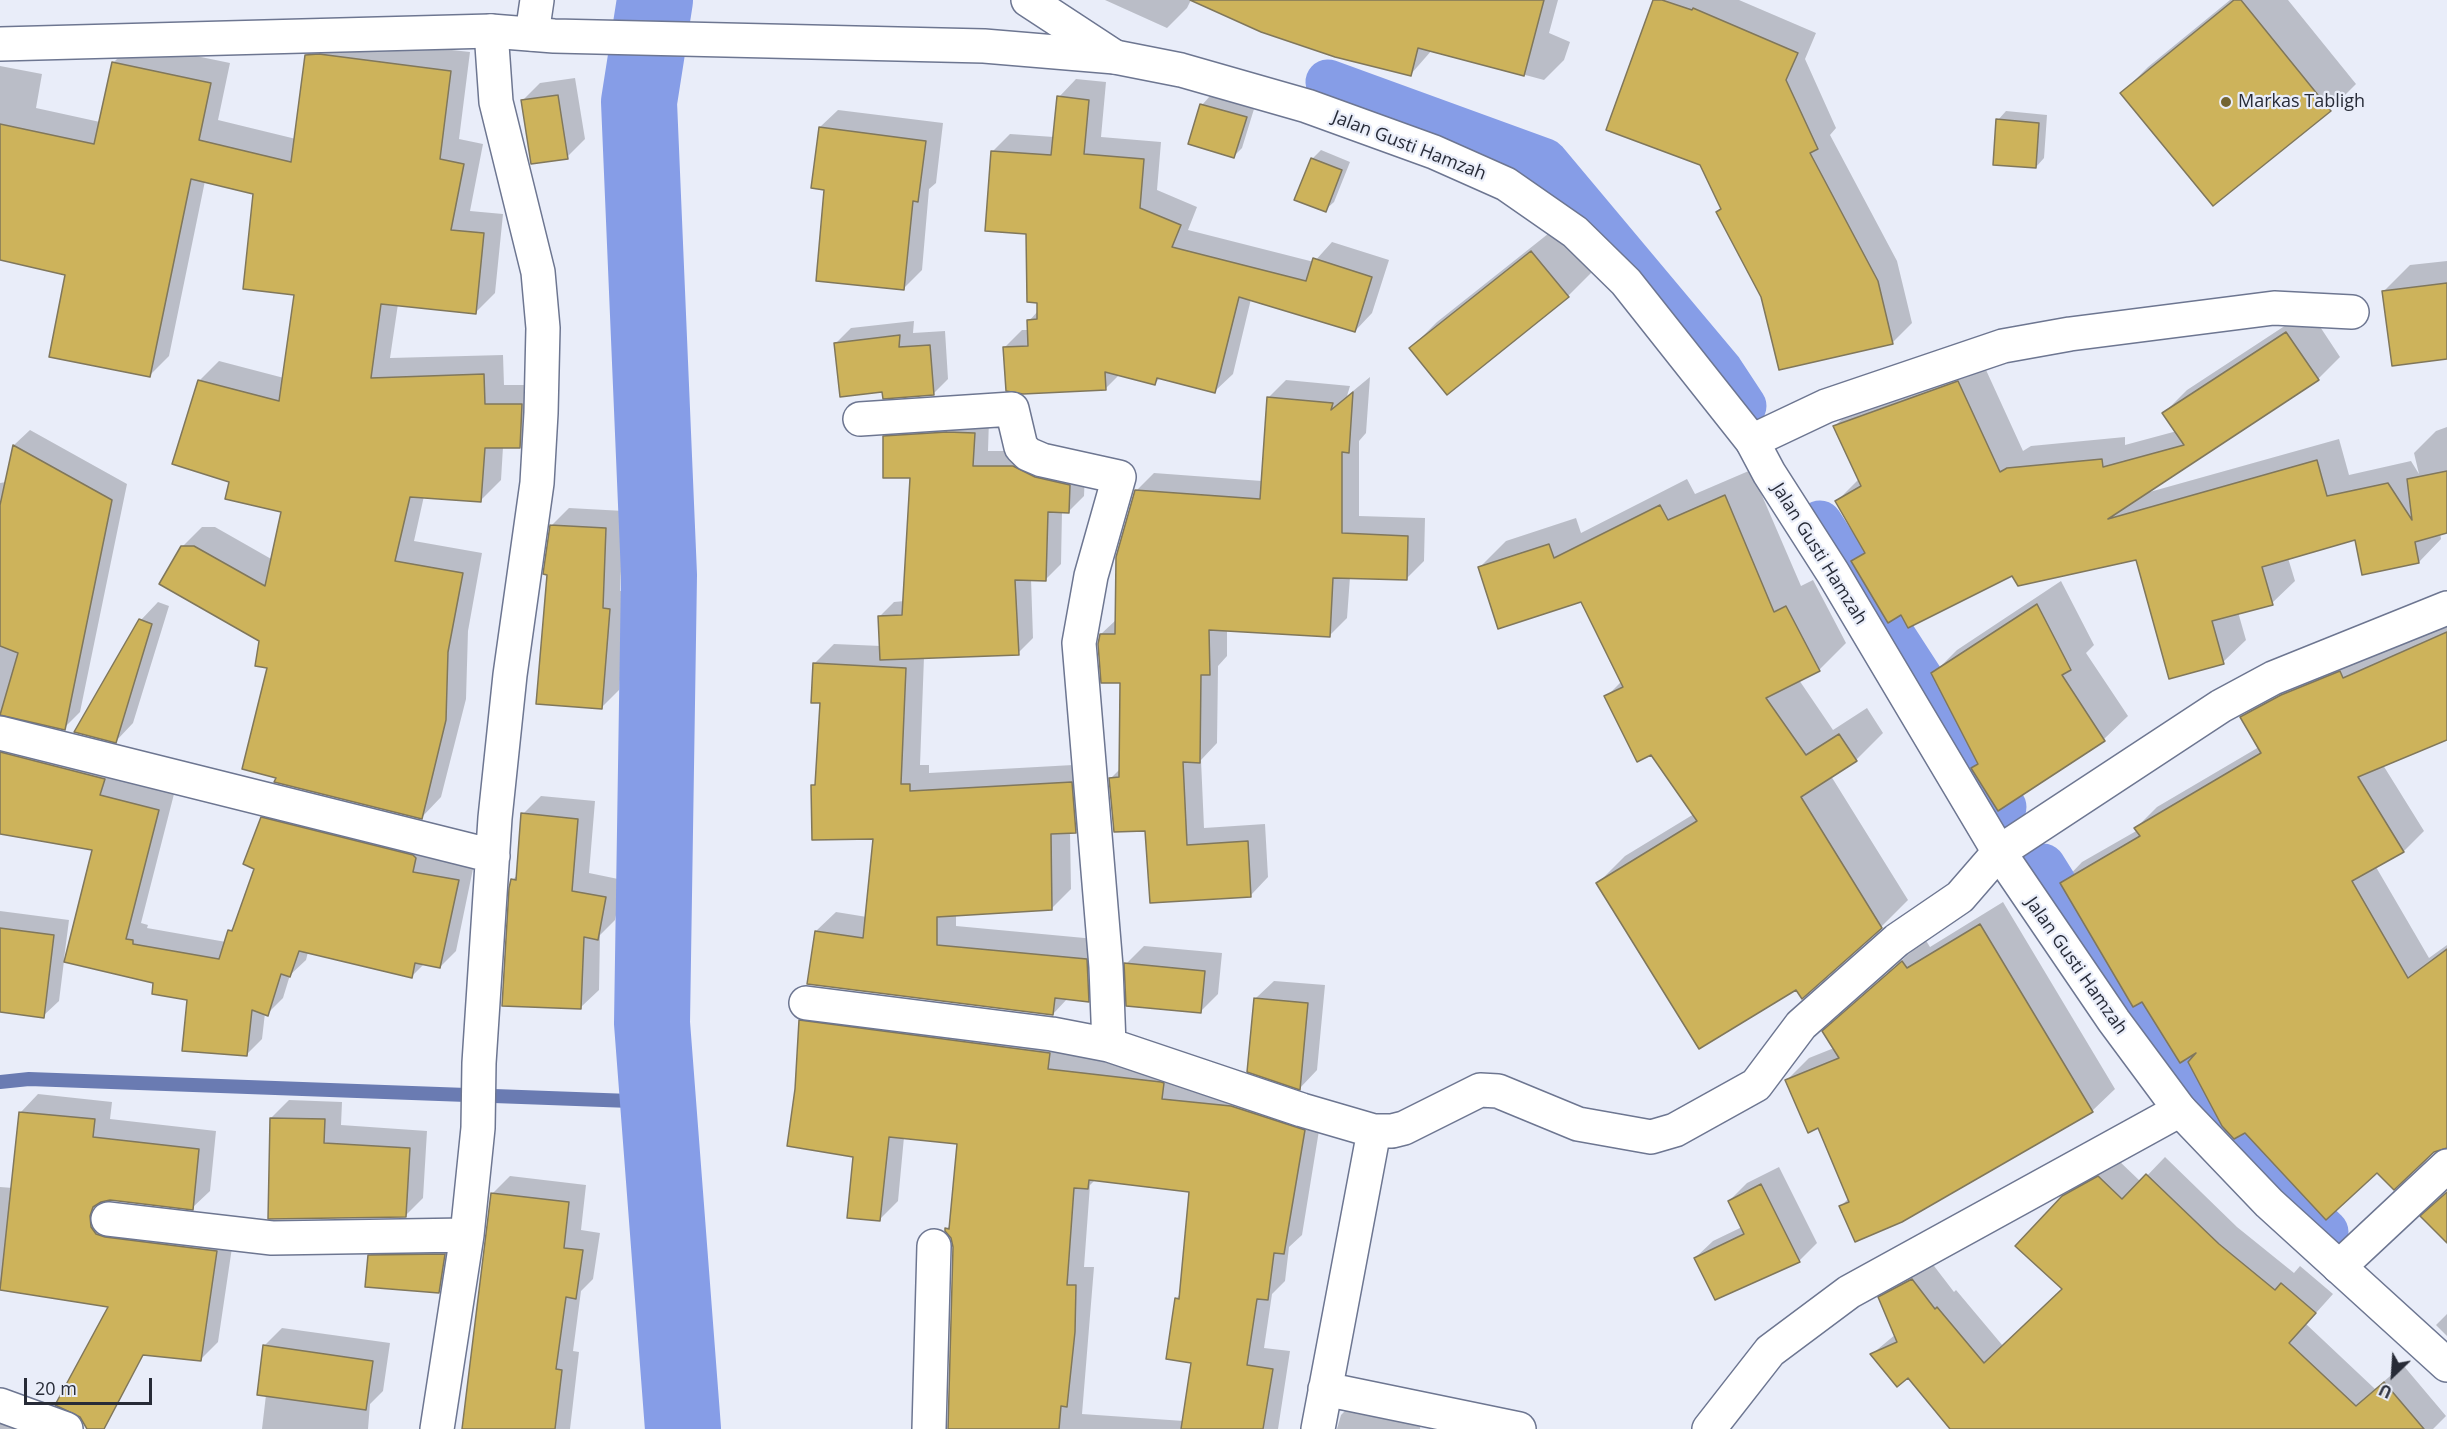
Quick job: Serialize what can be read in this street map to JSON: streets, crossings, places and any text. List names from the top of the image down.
{
  "streets": {
    "street": ["Jalan Gusti Hamzah"]
  },
  "places": ["Markas Tabligh"],
  "scale_bar": "20 m",
  "north": "bottom left"
}
